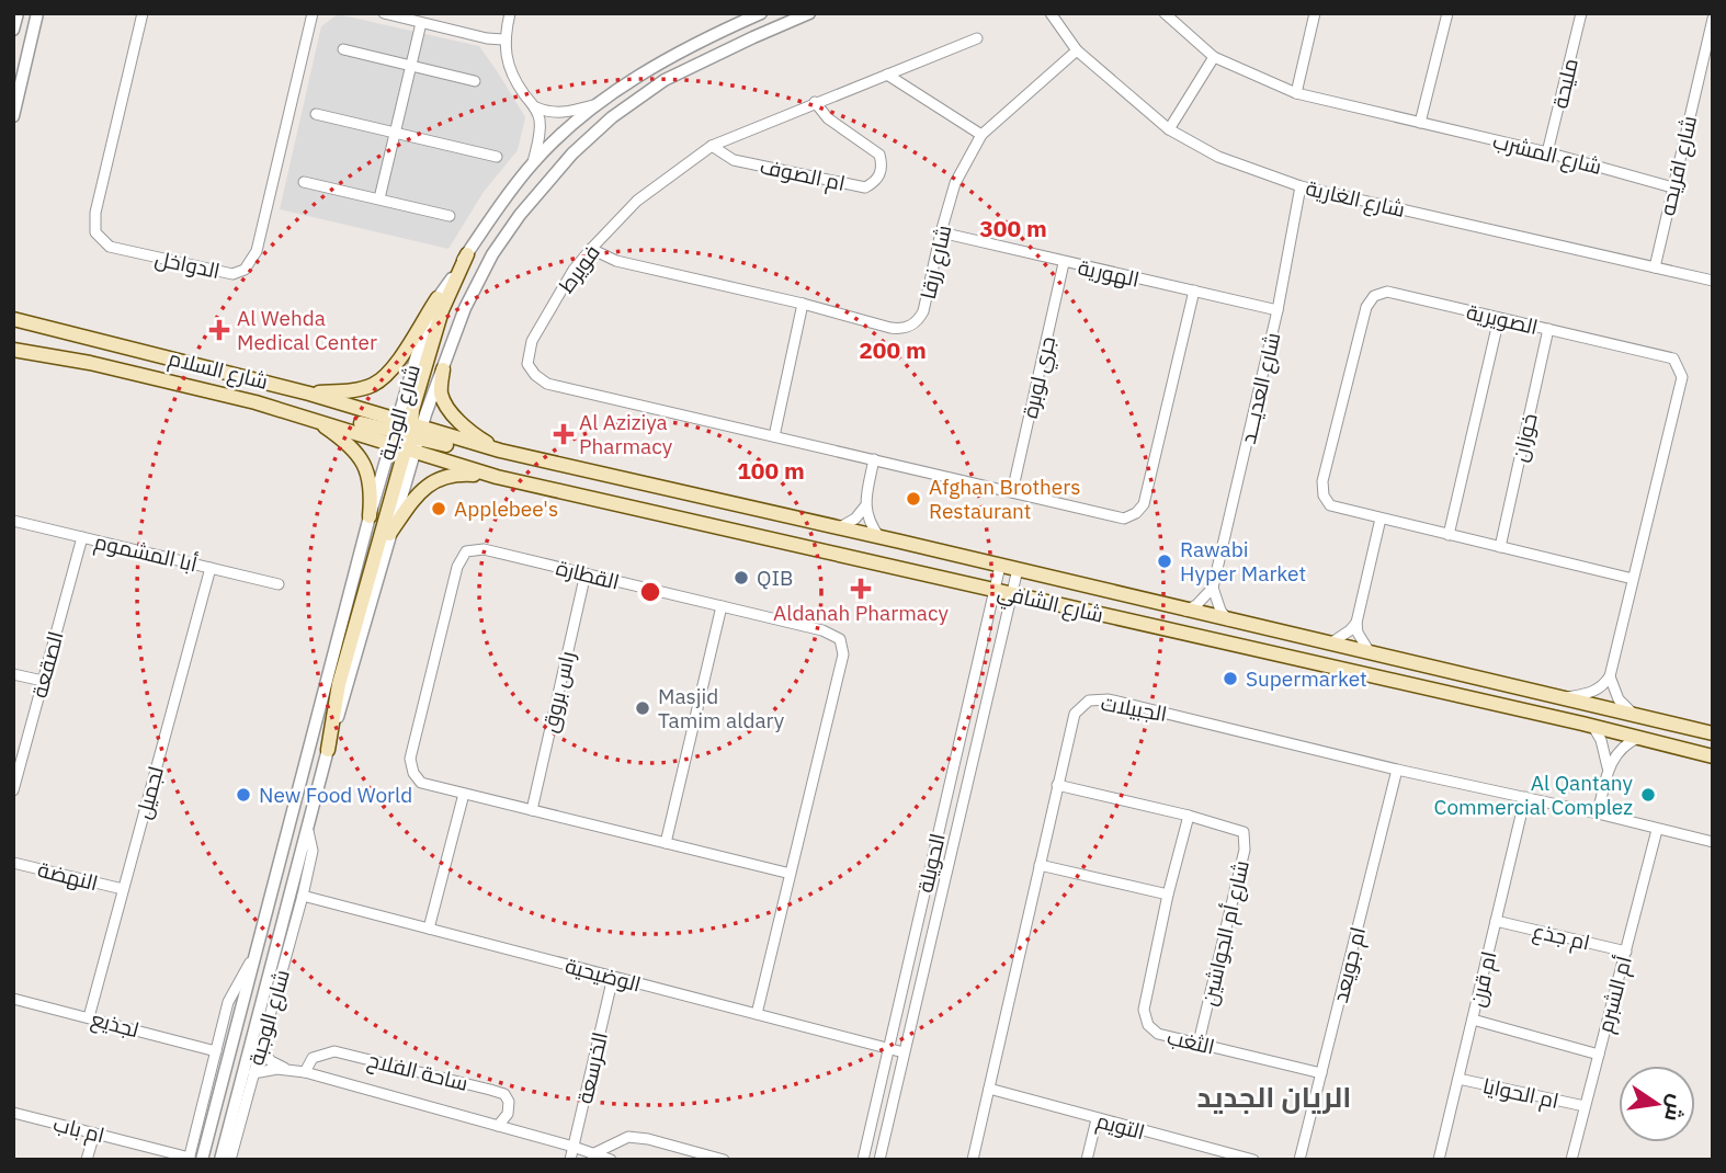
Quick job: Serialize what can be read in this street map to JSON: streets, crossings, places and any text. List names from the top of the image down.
{
  "streets": {
    "main road": ["شارع السلام", "شارع الشافي"],
    "street": [
      "مليحة",
      "شارع المشرب",
      "شارع افريحه",
      "ام الصوف",
      "شارع الغارية",
      "شارع زرقا",
      "الدواخل",
      "فويرط",
      "الهورية",
      "الصويرية",
      "جري لوبرة",
      "شارع العديـــد",
      "شارع الوجبة",
      "خوزان",
      "أبا المشموم",
      "القطارة",
      "الصقعة",
      "راس بروق",
      "الجبيلات",
      "لجميل",
      "الحويلة",
      "النهضة",
      "شارع أم الجواشين",
      "ام جذع",
      "ام جويعد",
      "الوضيحية",
      "ام قرن",
      "أم الشبرم",
      "لجذيع",
      "الثغب",
      "الخرسعة",
      "ساحة الفلاح",
      "ام الحوايا",
      "التويم",
      "ام باب"
    ]
  },
  "crossings": [
    ["مليحة", "شارع المشرب"],
    ["شارع المشرب", "شارع افريحه"],
    ["شارع افريحه", "شارع الغارية"],
    ["ام الصوف", "فويرط"],
    ["شارع الغارية", "شارع زرقا"],
    ["شارع الغارية", "شارع العديـــد"],
    ["شارع زرقا", "فويرط"],
    ["شارع زرقا", "الهورية"],
    ["فويرط", "الهورية"],
    ["فويرط", "جري لوبرة"],
    ["الهورية", "جري لوبرة"],
    ["الهورية", "شارع العديـــد"],
    ["الصويرية", "خوزان"],
    ["شارع السلام", "شارع الوجبة"],
    ["شارع السلام", "شارع الشافي"],
    ["شارع الوجبة", "شارع الشافي"],
    ["شارع الوجبة", "الوضيحية"],
    ["شارع الوجبة", "لجذيع"],
    ["شارع الوجبة", "ساحة الفلاح"],
    ["شارع الوجبة", "ام باب"],
    ["أبا المشموم", "الصقعة"],
    ["أبا المشموم", "لجميل"],
    ["القطارة", "راس بروق"],
    ["القطارة", "الوضيحية"],
    ["شارع الشافي", "الحويلة"],
    ["الجبيلات", "شارع أم الجواشين"],
    ["الجبيلات", "ام جويعد"],
    ["الجبيلات", "ام قرن"],
    ["الجبيلات", "أم الشبرم"],
    ["الجبيلات", "التويم"],
    ["لجميل", "النهضة"],
    ["لجميل", "لجذيع"],
    ["الحويلة", "الوضيحية"],
    ["شارع أم الجواشين", "الثغب"],
    ["ام جذع", "ام قرن"],
    ["ام جذع", "أم الشبرم"],
    ["ام جويعد", "الثغب"],
    ["الوضيحية", "الخرسعة"],
    ["ام قرن", "ام الحوايا"],
    ["أم الشبرم", "ام الحوايا"],
    ["الخرسعة", "ساحة الفلاح"]
  ],
  "districts": ["الريان الجديد"],
  "places": {
    "health": ["Al Wehda Medical Center", "Al Aziziya Pharmacy", "Aldanah Pharmacy"],
    "other": [
      "Afghan Brothers Restaurant",
      "Applebee's",
      "Rawabi Hyper Market",
      "QIB",
      "Supermarket",
      "Masjid Tamim aldary",
      "New Food World",
      "Al Qantany Commercial Complez"
    ]
  },
  "north": "right",
  "rings": ["300 m", "200 m", "100 m"]
}
